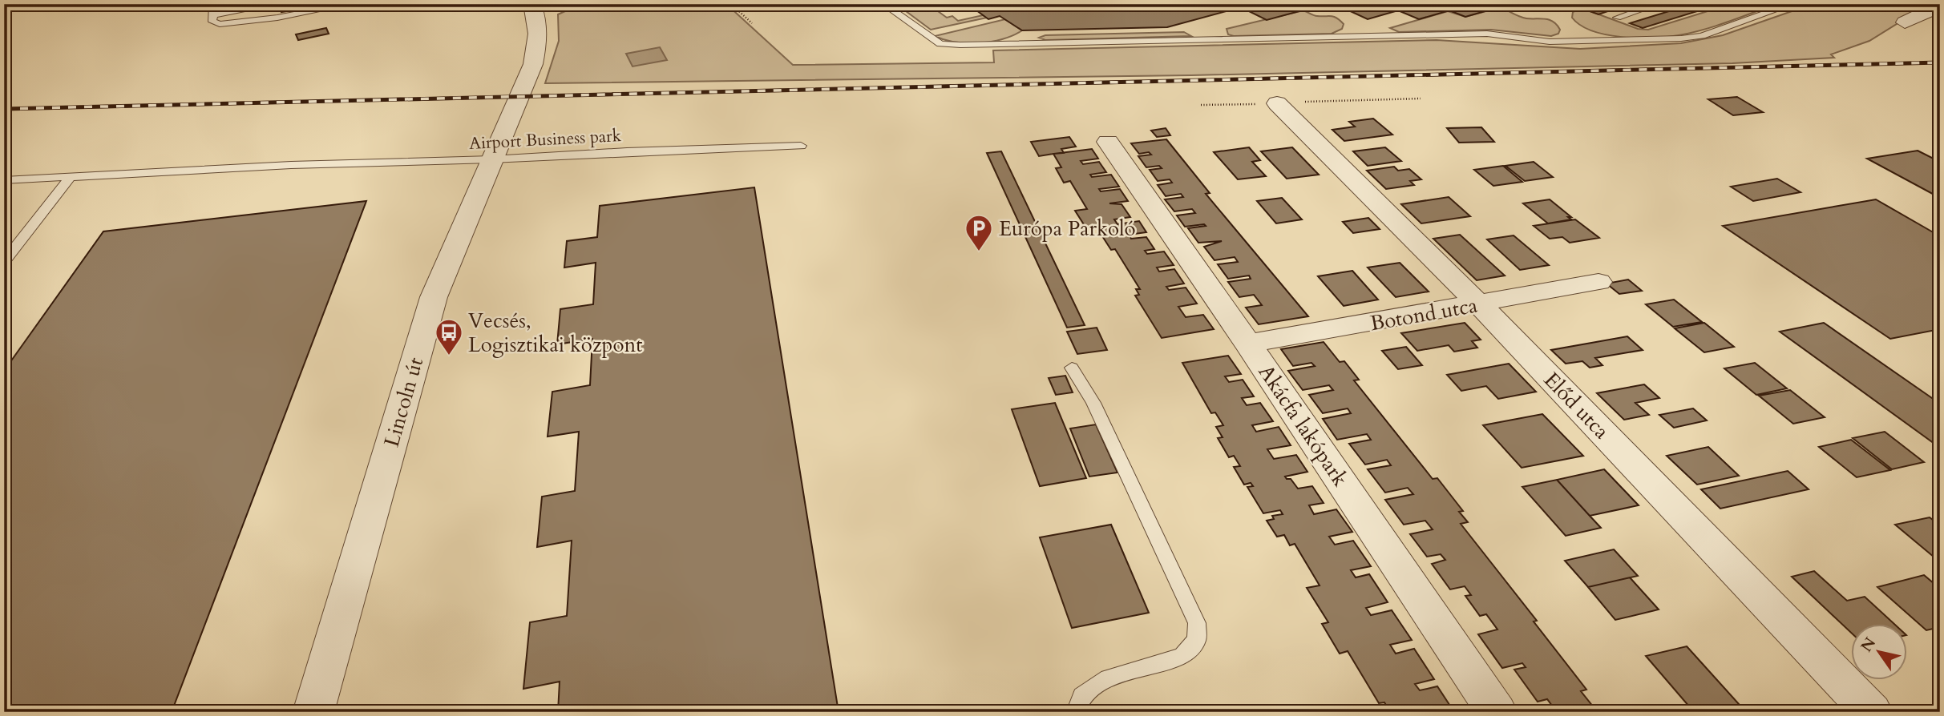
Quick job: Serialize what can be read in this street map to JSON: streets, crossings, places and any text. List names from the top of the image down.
{
  "streets": {
    "street": [
      "Botond utca",
      "Lincoln út",
      "Előd utca",
      "Akácfa lakópark"
    ],
    "lane": ["Airport Business park"]
  },
  "crossings": [
    ["Airport Business park", "Lincoln út"],
    ["Botond utca", "Előd utca"],
    ["Botond utca", "Akácfa lakópark"]
  ],
  "places": {
    "parking": ["Európa Parkoló"],
    "bus stop": ["Vecsés, Logisztikai központ"]
  },
  "north": "top left"
}
